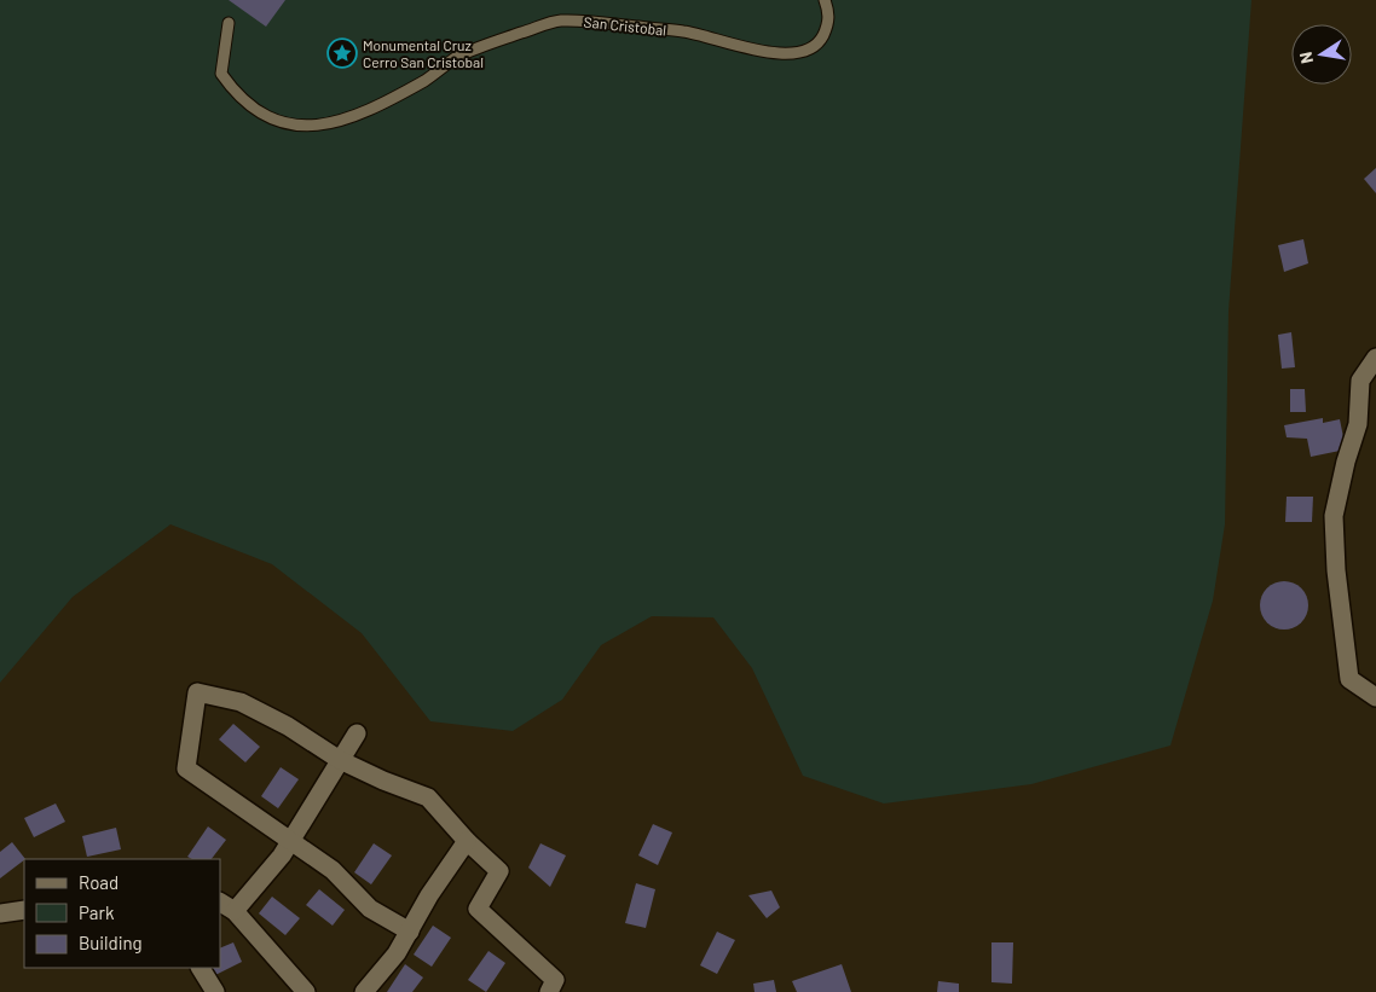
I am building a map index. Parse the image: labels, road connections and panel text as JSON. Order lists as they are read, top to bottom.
{
  "streets": {
    "lane": ["San Cristobal"]
  },
  "places": {
    "place": ["Monumental Cruz Cerro San Cristobal"]
  },
  "legend": ["Road", "Park", "Building"],
  "north": "left"
}
